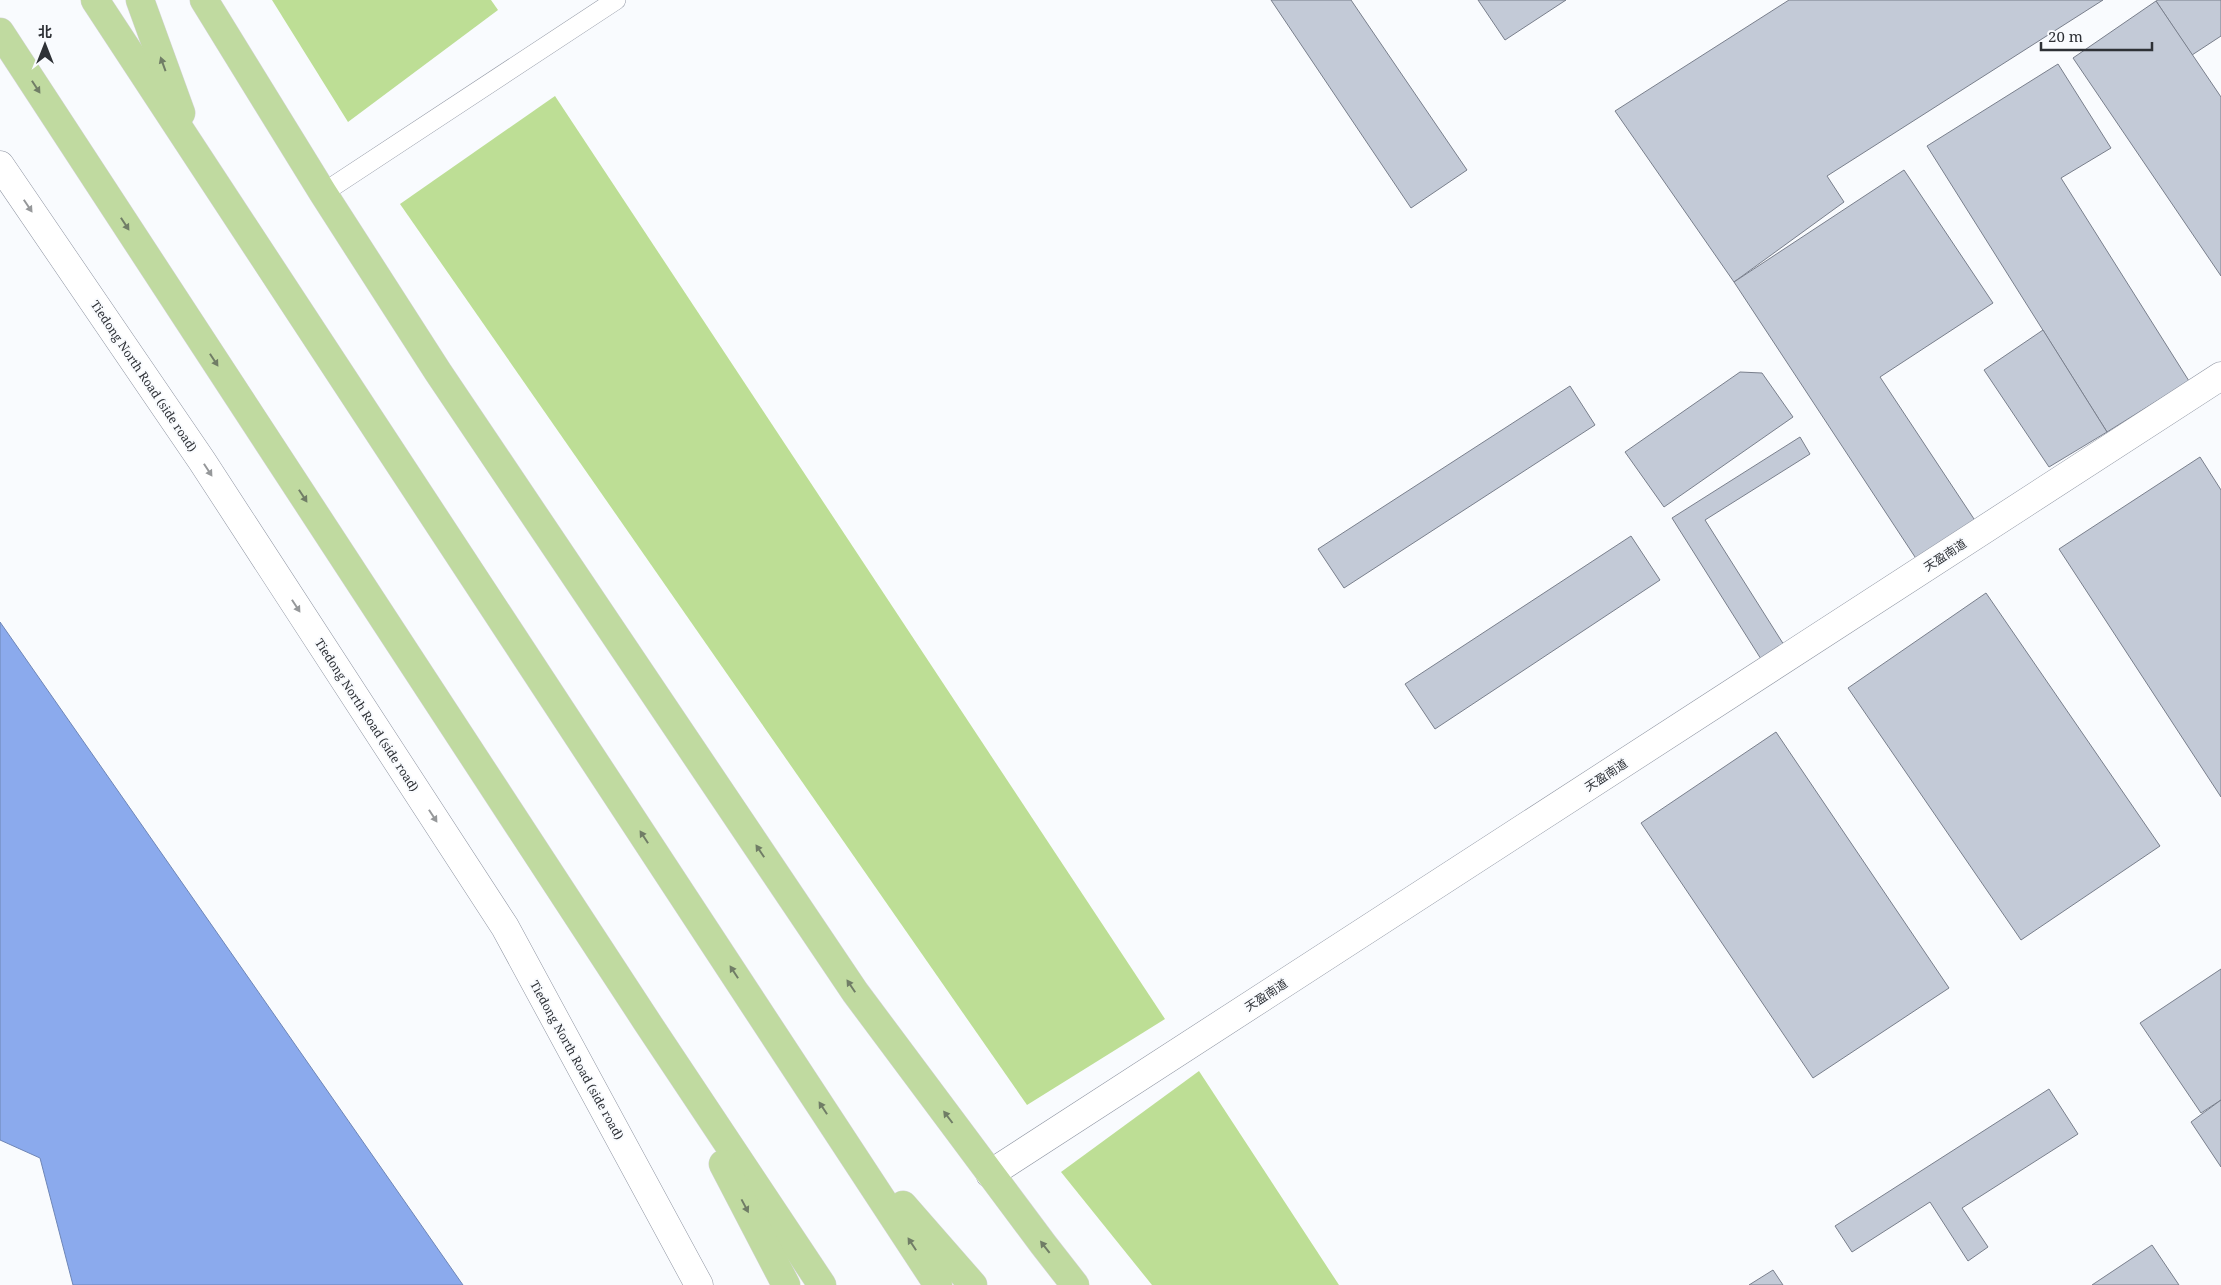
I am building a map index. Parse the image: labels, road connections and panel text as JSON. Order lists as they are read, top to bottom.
{
  "streets": {
    "street": ["Tiedong North Road (side road)", "天盈南道"]
  },
  "one_way": ["Tiedong North Road (side road)"],
  "scale_bar": "20 m",
  "north": "top"
}
